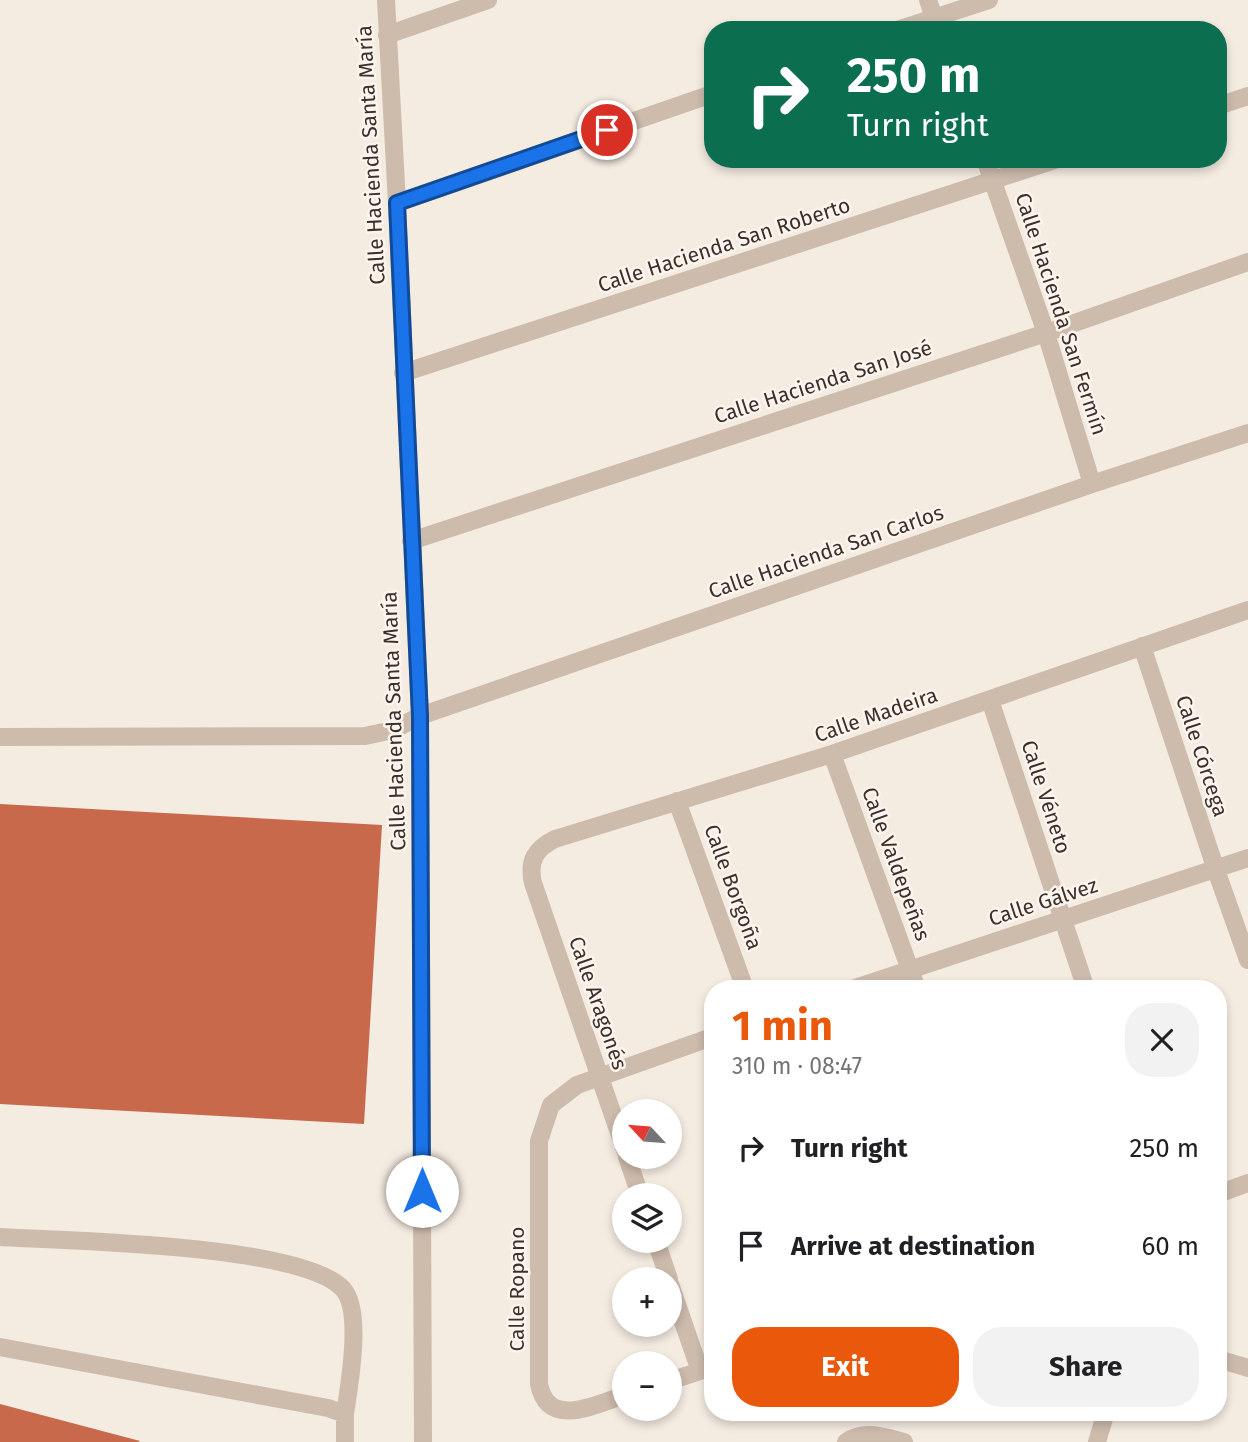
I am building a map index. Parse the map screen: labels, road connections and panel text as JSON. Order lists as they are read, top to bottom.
{
  "streets": {
    "street": [
      "Calle Hacienda Santa María",
      "Calle Hacienda San Roberto",
      "Calle Hacienda San Fermín",
      "Calle Hacienda San José",
      "Calle Hacienda San Carlos",
      "Calle Madeira",
      "Calle Córcega",
      "Calle Véneto",
      "Calle Valdepeñas",
      "Calle Borgoña",
      "Calle Gálvez",
      "Calle Aragonés",
      "Calle Ropano"
    ]
  },
  "crossings": [
    ["Calle Hacienda Santa María", "Calle Hacienda San Roberto"],
    ["Calle Hacienda Santa María", "Calle Hacienda San José"],
    ["Calle Hacienda Santa María", "Calle Hacienda San Carlos"],
    ["Calle Hacienda San Roberto", "Calle Hacienda San Fermín"],
    ["Calle Hacienda San Fermín", "Calle Hacienda San José"],
    ["Calle Hacienda San Fermín", "Calle Hacienda San Carlos"],
    ["Calle Madeira", "Calle Córcega"],
    ["Calle Madeira", "Calle Véneto"],
    ["Calle Madeira", "Calle Valdepeñas"],
    ["Calle Madeira", "Calle Borgoña"],
    ["Calle Madeira", "Calle Aragonés"],
    ["Calle Córcega", "Calle Gálvez"],
    ["Calle Véneto", "Calle Gálvez"],
    ["Calle Valdepeñas", "Calle Gálvez"],
    ["Calle Aragonés", "Calle Ropano"]
  ],
  "north": "top left",
  "page": {
    "turn": ["250 m", "Turn right"],
    "heading": ["1 min", "310 m · 08:47"],
    "map_buttons": ["+", "−"],
    "list": [
      {
        "name": "Turn right",
        "value": "250 m"
      },
      {
        "name": "Arrive at destination",
        "value": "60 m"
      }
    ],
    "buttons": ["Exit", "Share"]
  }
}
